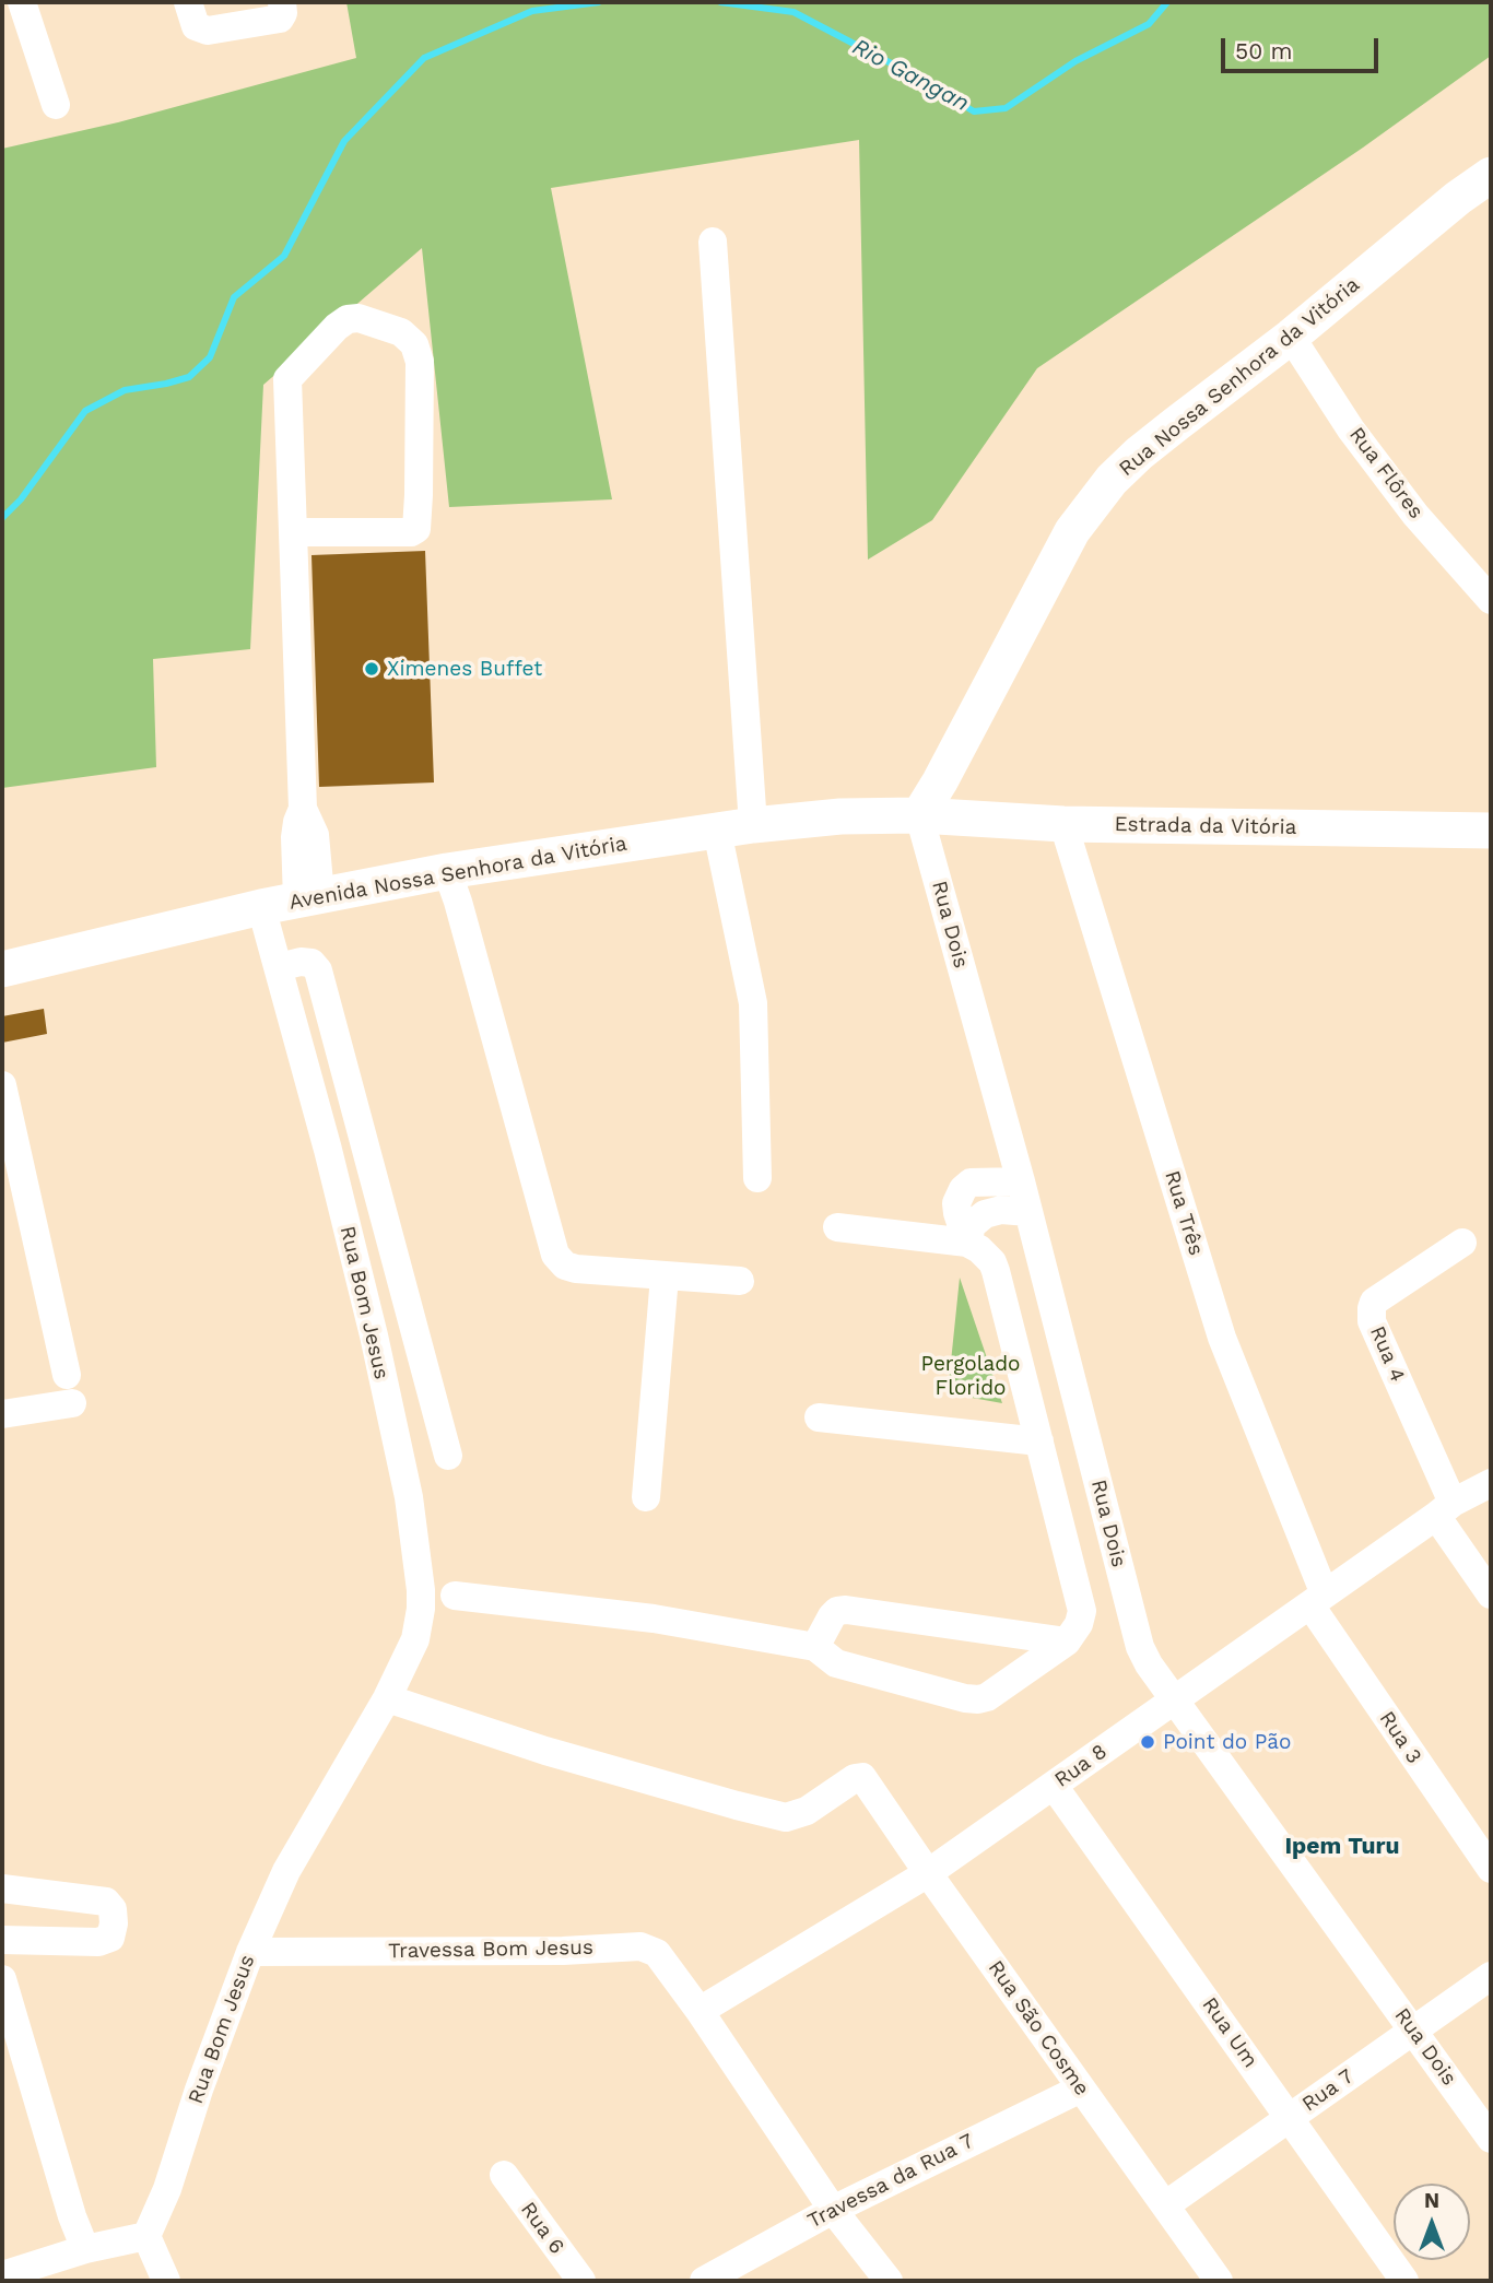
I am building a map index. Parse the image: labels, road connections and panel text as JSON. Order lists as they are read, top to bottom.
{
  "streets": {
    "main road": ["Rua Nossa Senhora da Vitória", "Estrada da Vitória", "Avenida Nossa Senhora da Vitória"],
    "street": [
      "Rua Flôres",
      "Rua Dois",
      "Rua Três",
      "Rua Bom Jesus",
      "Rua 4",
      "Rua 3",
      "Rua 8",
      "Travessa Bom Jesus",
      "Rua São Cosme",
      "Rua Um",
      "Rua 7",
      "Travessa da Rua 7",
      "Rua 6"
    ]
  },
  "crossings": [
    ["Rua Nossa Senhora da Vitória", "Rua Flôres"],
    ["Rua Nossa Senhora da Vitória", "Estrada da Vitória"],
    ["Rua Nossa Senhora da Vitória", "Avenida Nossa Senhora da Vitória"],
    ["Rua Nossa Senhora da Vitória", "Rua Dois"],
    ["Estrada da Vitória", "Avenida Nossa Senhora da Vitória"],
    ["Estrada da Vitória", "Rua Dois"],
    ["Estrada da Vitória", "Rua Três"],
    ["Avenida Nossa Senhora da Vitória", "Rua Dois"],
    ["Avenida Nossa Senhora da Vitória", "Rua Bom Jesus"],
    ["Rua Dois", "Rua 8"],
    ["Rua Dois", "Rua 7"],
    ["Rua Três", "Rua 3"],
    ["Rua Três", "Rua 8"],
    ["Rua Bom Jesus", "Travessa Bom Jesus"],
    ["Rua Bom Jesus", "Rua São Cosme"],
    ["Rua 4", "Rua 8"],
    ["Rua 3", "Rua 8"],
    ["Rua 8", "Travessa Bom Jesus"],
    ["Rua 8", "Rua São Cosme"],
    ["Rua 8", "Rua Um"],
    ["Rua São Cosme", "Rua 7"],
    ["Rua São Cosme", "Travessa da Rua 7"],
    ["Rua Um", "Rua 7"]
  ],
  "districts": ["Ipem Turu"],
  "water": ["Rio Gangan"],
  "parks": ["Pergolado Florido"],
  "places": ["Ximenes Buffet", "Point do Pão"],
  "scale_bar": "50 m",
  "north": "top"
}
